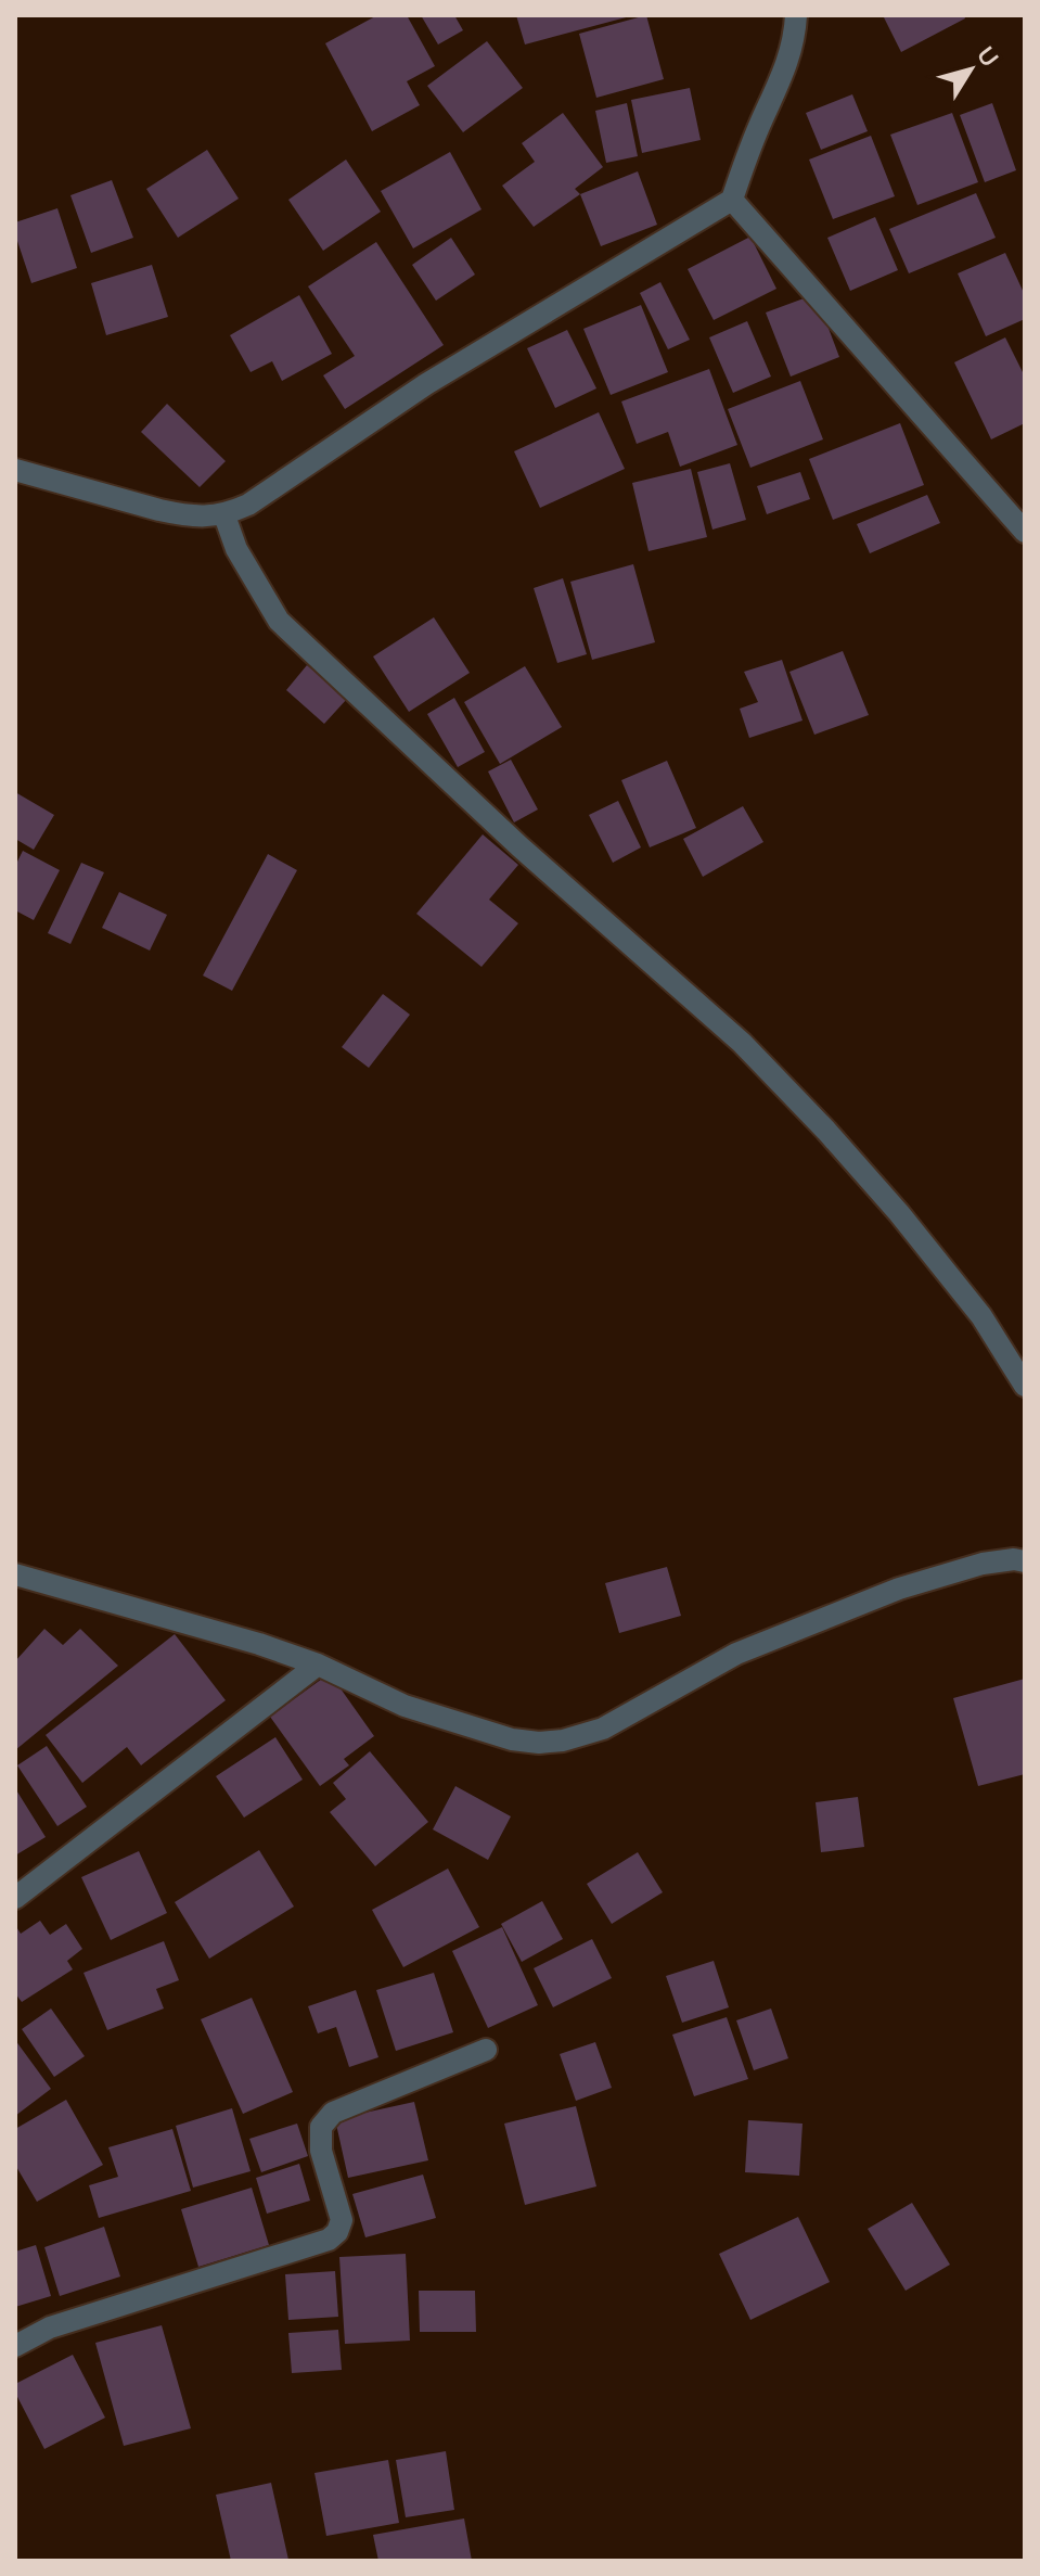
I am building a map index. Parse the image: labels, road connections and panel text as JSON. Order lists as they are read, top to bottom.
{
  "north": "top right"
}
